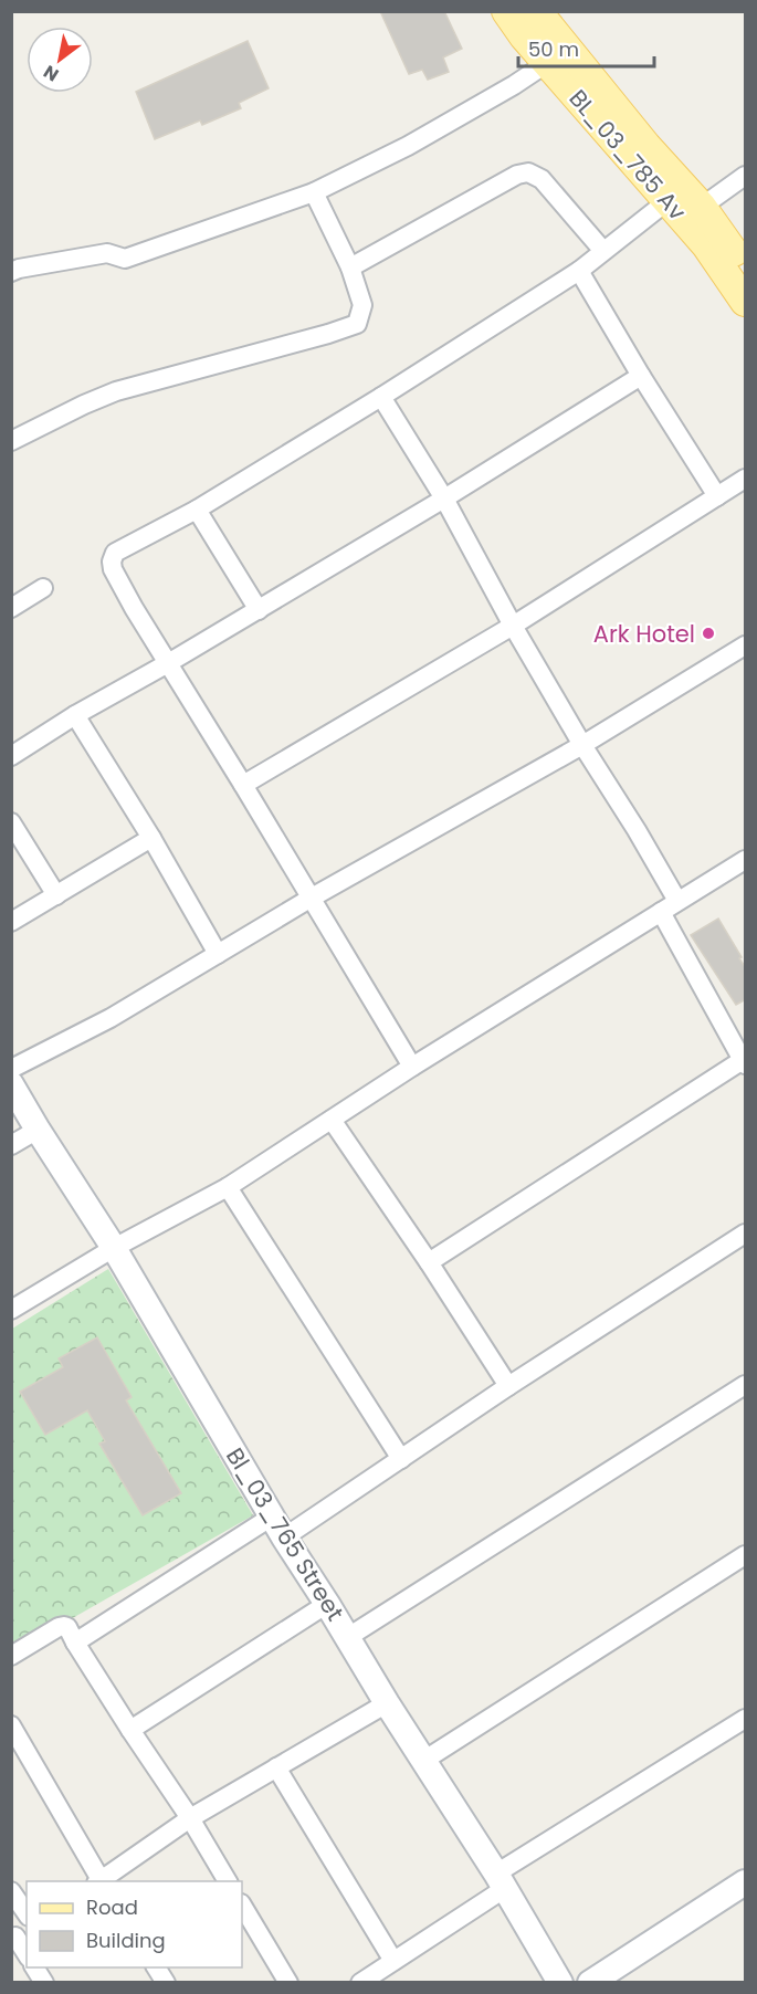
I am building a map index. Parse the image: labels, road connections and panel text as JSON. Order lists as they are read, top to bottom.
{
  "streets": {
    "main road": ["BL_03_785 Av"],
    "street": ["Bl_03_765 Street"]
  },
  "places": ["Ark Hotel"],
  "legend": ["Road", "Building"],
  "scale_bar": "50 m",
  "north": "bottom left"
}
